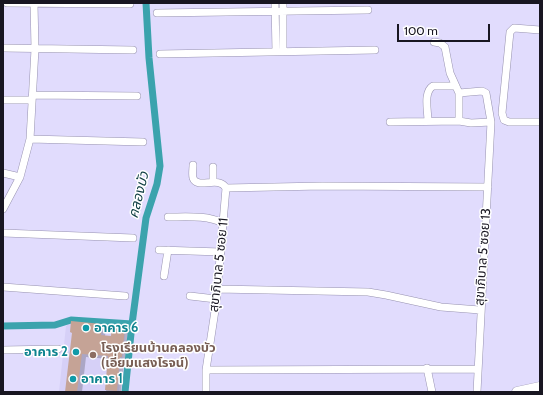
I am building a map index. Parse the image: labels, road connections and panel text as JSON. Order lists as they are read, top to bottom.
{
  "streets": {
    "street": ["สุขาภิบาล 5 ซอย 13", "สุขาภิบาล 5 ซอย 11"]
  },
  "water": ["คลองบัว"],
  "places": [
    "อาคาร 6",
    "อาคาร 2",
    "โรงเรียนบ้านคลองบัว (เอี่ยมแสงโรจน์)",
    "อาคาร 1"
  ],
  "scale_bar": "100 m"
}
